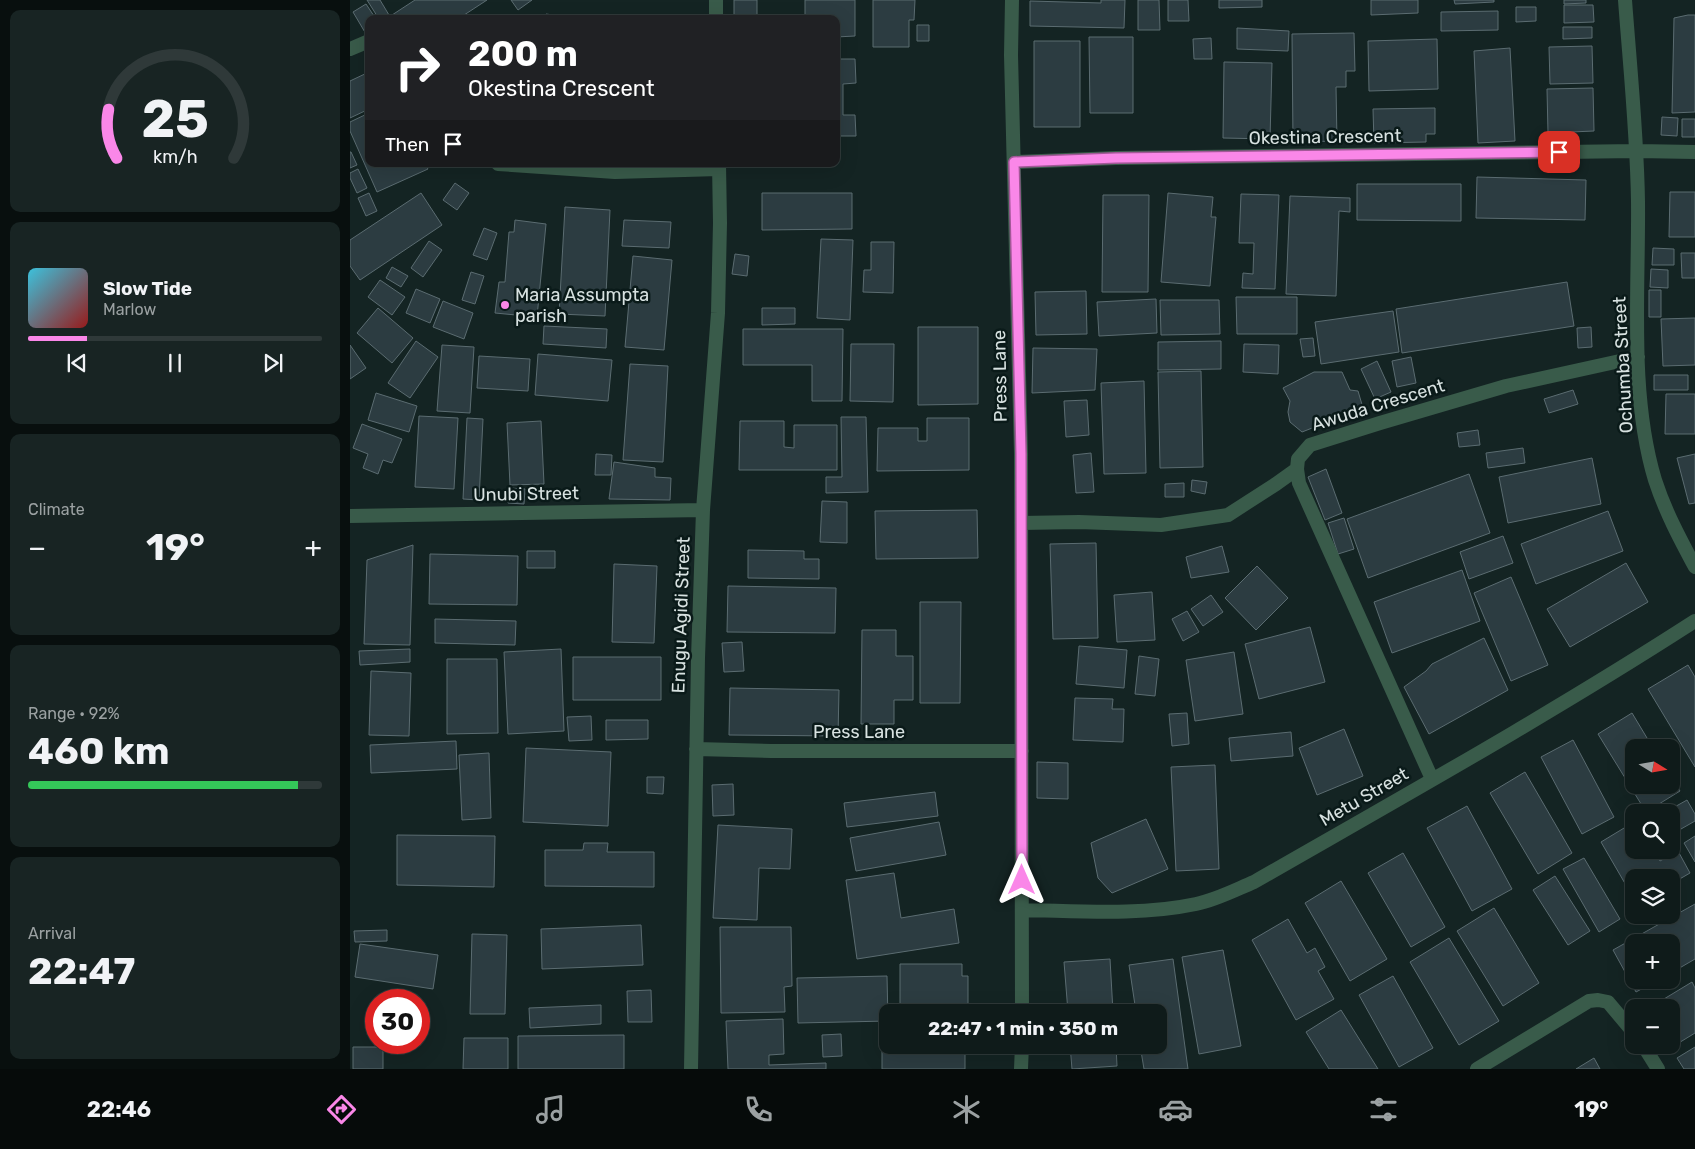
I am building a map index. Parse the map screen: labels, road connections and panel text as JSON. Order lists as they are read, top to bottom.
{
  "streets": {
    "street": [
      "Okestina Crescent",
      "Ochumba Street",
      "Press Lane",
      "Awuda Crescent",
      "Unubi Street",
      "Enugu Agidi Street",
      "Metu Street"
    ]
  },
  "crossings": [
    ["Okestina Crescent", "Ochumba Street"],
    ["Okestina Crescent", "Press Lane"],
    ["Ochumba Street", "Awuda Crescent"],
    ["Press Lane", "Enugu Agidi Street"],
    ["Press Lane", "Metu Street"],
    ["Unubi Street", "Enugu Agidi Street"]
  ],
  "places": ["Maria Assumpta parish"],
  "north": "right",
  "page": {
    "turn": ["200 m", "Okestina Crescent"],
    "then": "Then",
    "song": ["Slow Tide", "Marlow"],
    "tile": [
      "Climate",
      ["Range · 92%", "460 km"],
      ["Arrival", "22:47"]
    ],
    "heat": ["−", "19°", "+"],
    "map_buttons": ["+", "−"],
    "limit": "30",
    "trip": "22:47 · 1 min · 350 m",
    "tabs": ["22:46", "19°"],
    "gauge": ["25", "km/h"]
  }
}
